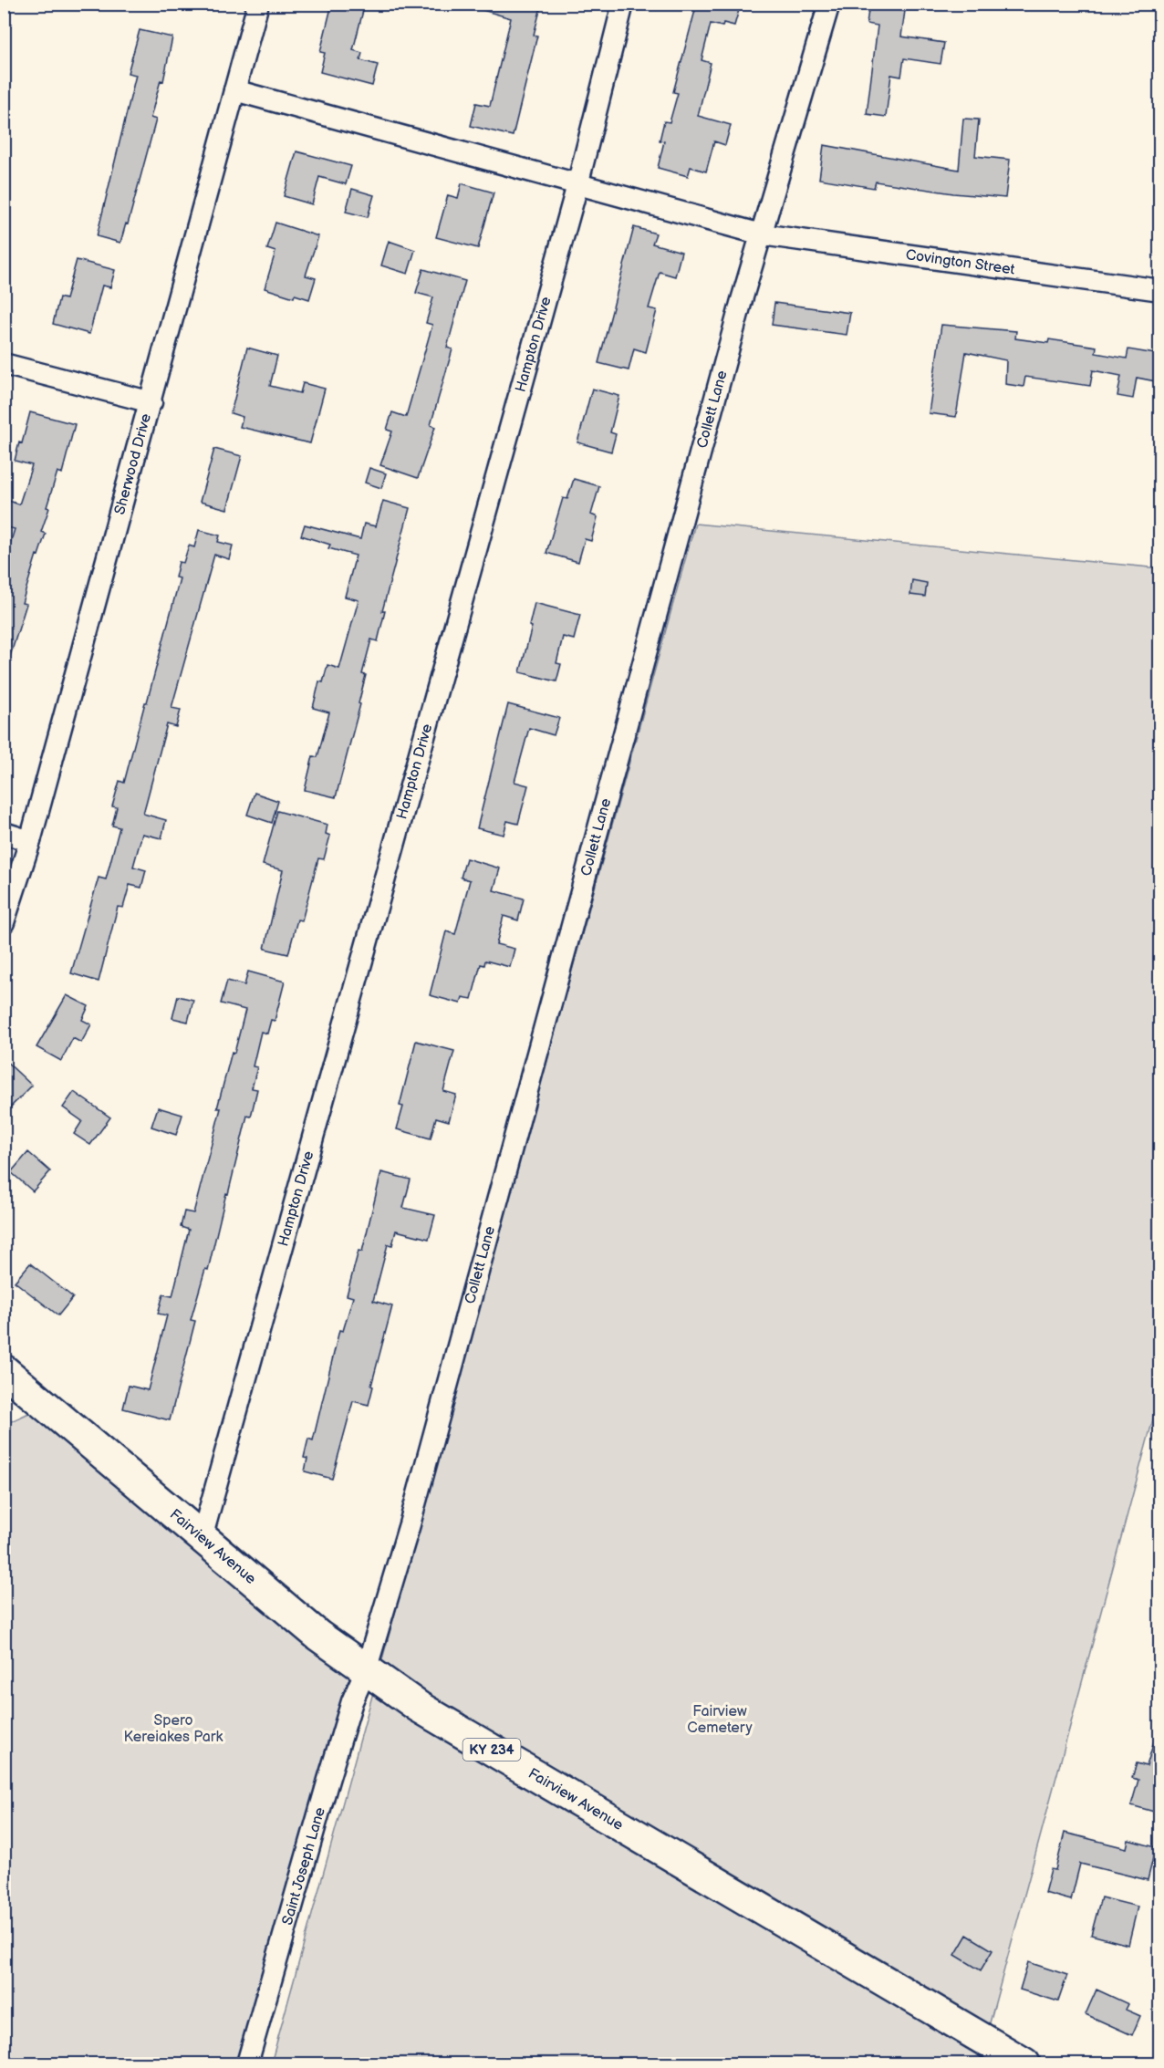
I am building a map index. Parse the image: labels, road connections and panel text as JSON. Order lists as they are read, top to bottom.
{
  "streets": {
    "main road": ["Fairview Avenue", "KY 234"],
    "street": [
      "Covington Street",
      "Hampton Drive",
      "Collett Lane",
      "Sherwood Drive",
      "Saint Joseph Lane"
    ]
  },
  "crossings": [
    ["Covington Street", "Hampton Drive"],
    ["Covington Street", "Collett Lane"],
    ["Covington Street", "Sherwood Drive"],
    ["Hampton Drive", "Fairview Avenue"],
    ["Collett Lane", "Fairview Avenue"],
    ["Collett Lane", "Saint Joseph Lane"],
    ["Fairview Avenue", "Saint Joseph Lane"]
  ],
  "parks": ["Fairview Cemetery", "Spero Kereiakes Park"]
}
